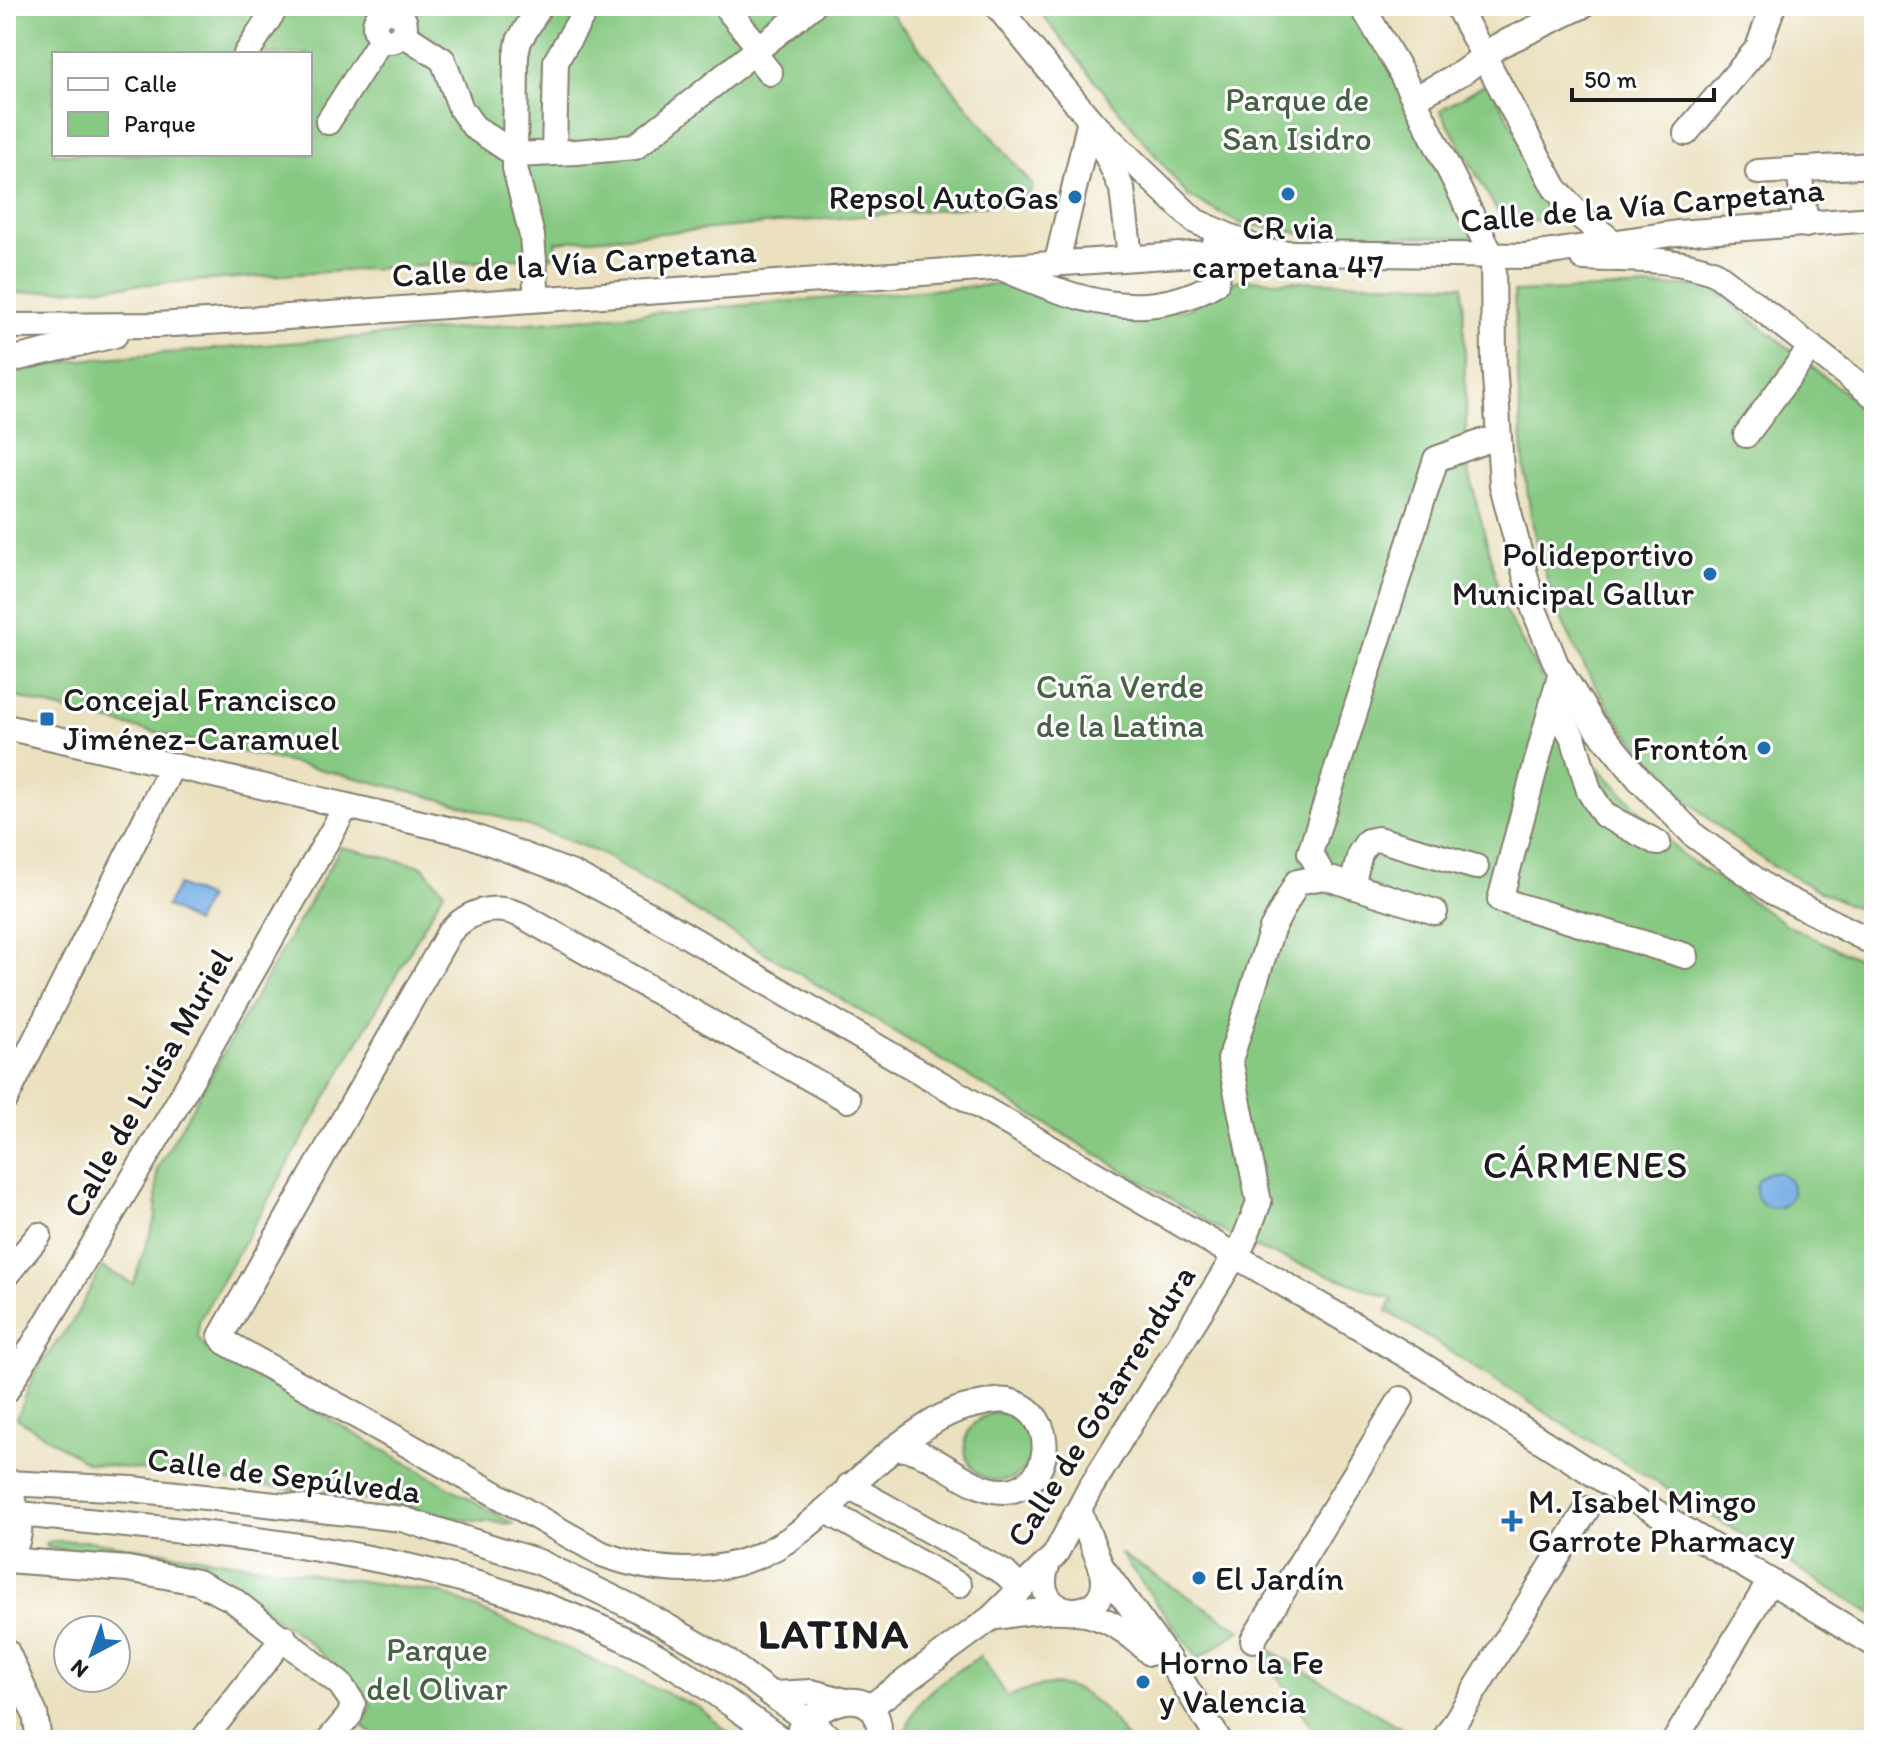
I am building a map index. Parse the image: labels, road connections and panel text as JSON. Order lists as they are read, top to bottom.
{
  "streets": {
    "street": [
      "Calle de la Vía Carpetana",
      "Calle de Luisa Muriel",
      "Calle de Gotarrendura",
      "Calle de Sepúlveda"
    ]
  },
  "districts": ["CÁRMENES", "LATINA"],
  "parks": ["Parque de San Isidro", "Cuña Verde de la Latina", "Parque del Olivar"],
  "places": {
    "other": [
      "CR via carpetana 47",
      "Repsol AutoGas",
      "Polideportivo Municipal Gallur",
      "Frontón",
      "El Jardín",
      "Horno la Fe y Valencia"
    ],
    "transit": ["Concejal Francisco Jiménez-Caramuel"],
    "health": ["M. Isabel Mingo Garrote Pharmacy"]
  },
  "legend": ["Calle", "Parque"],
  "scale_bar": "50 m",
  "north": "bottom left"
}
